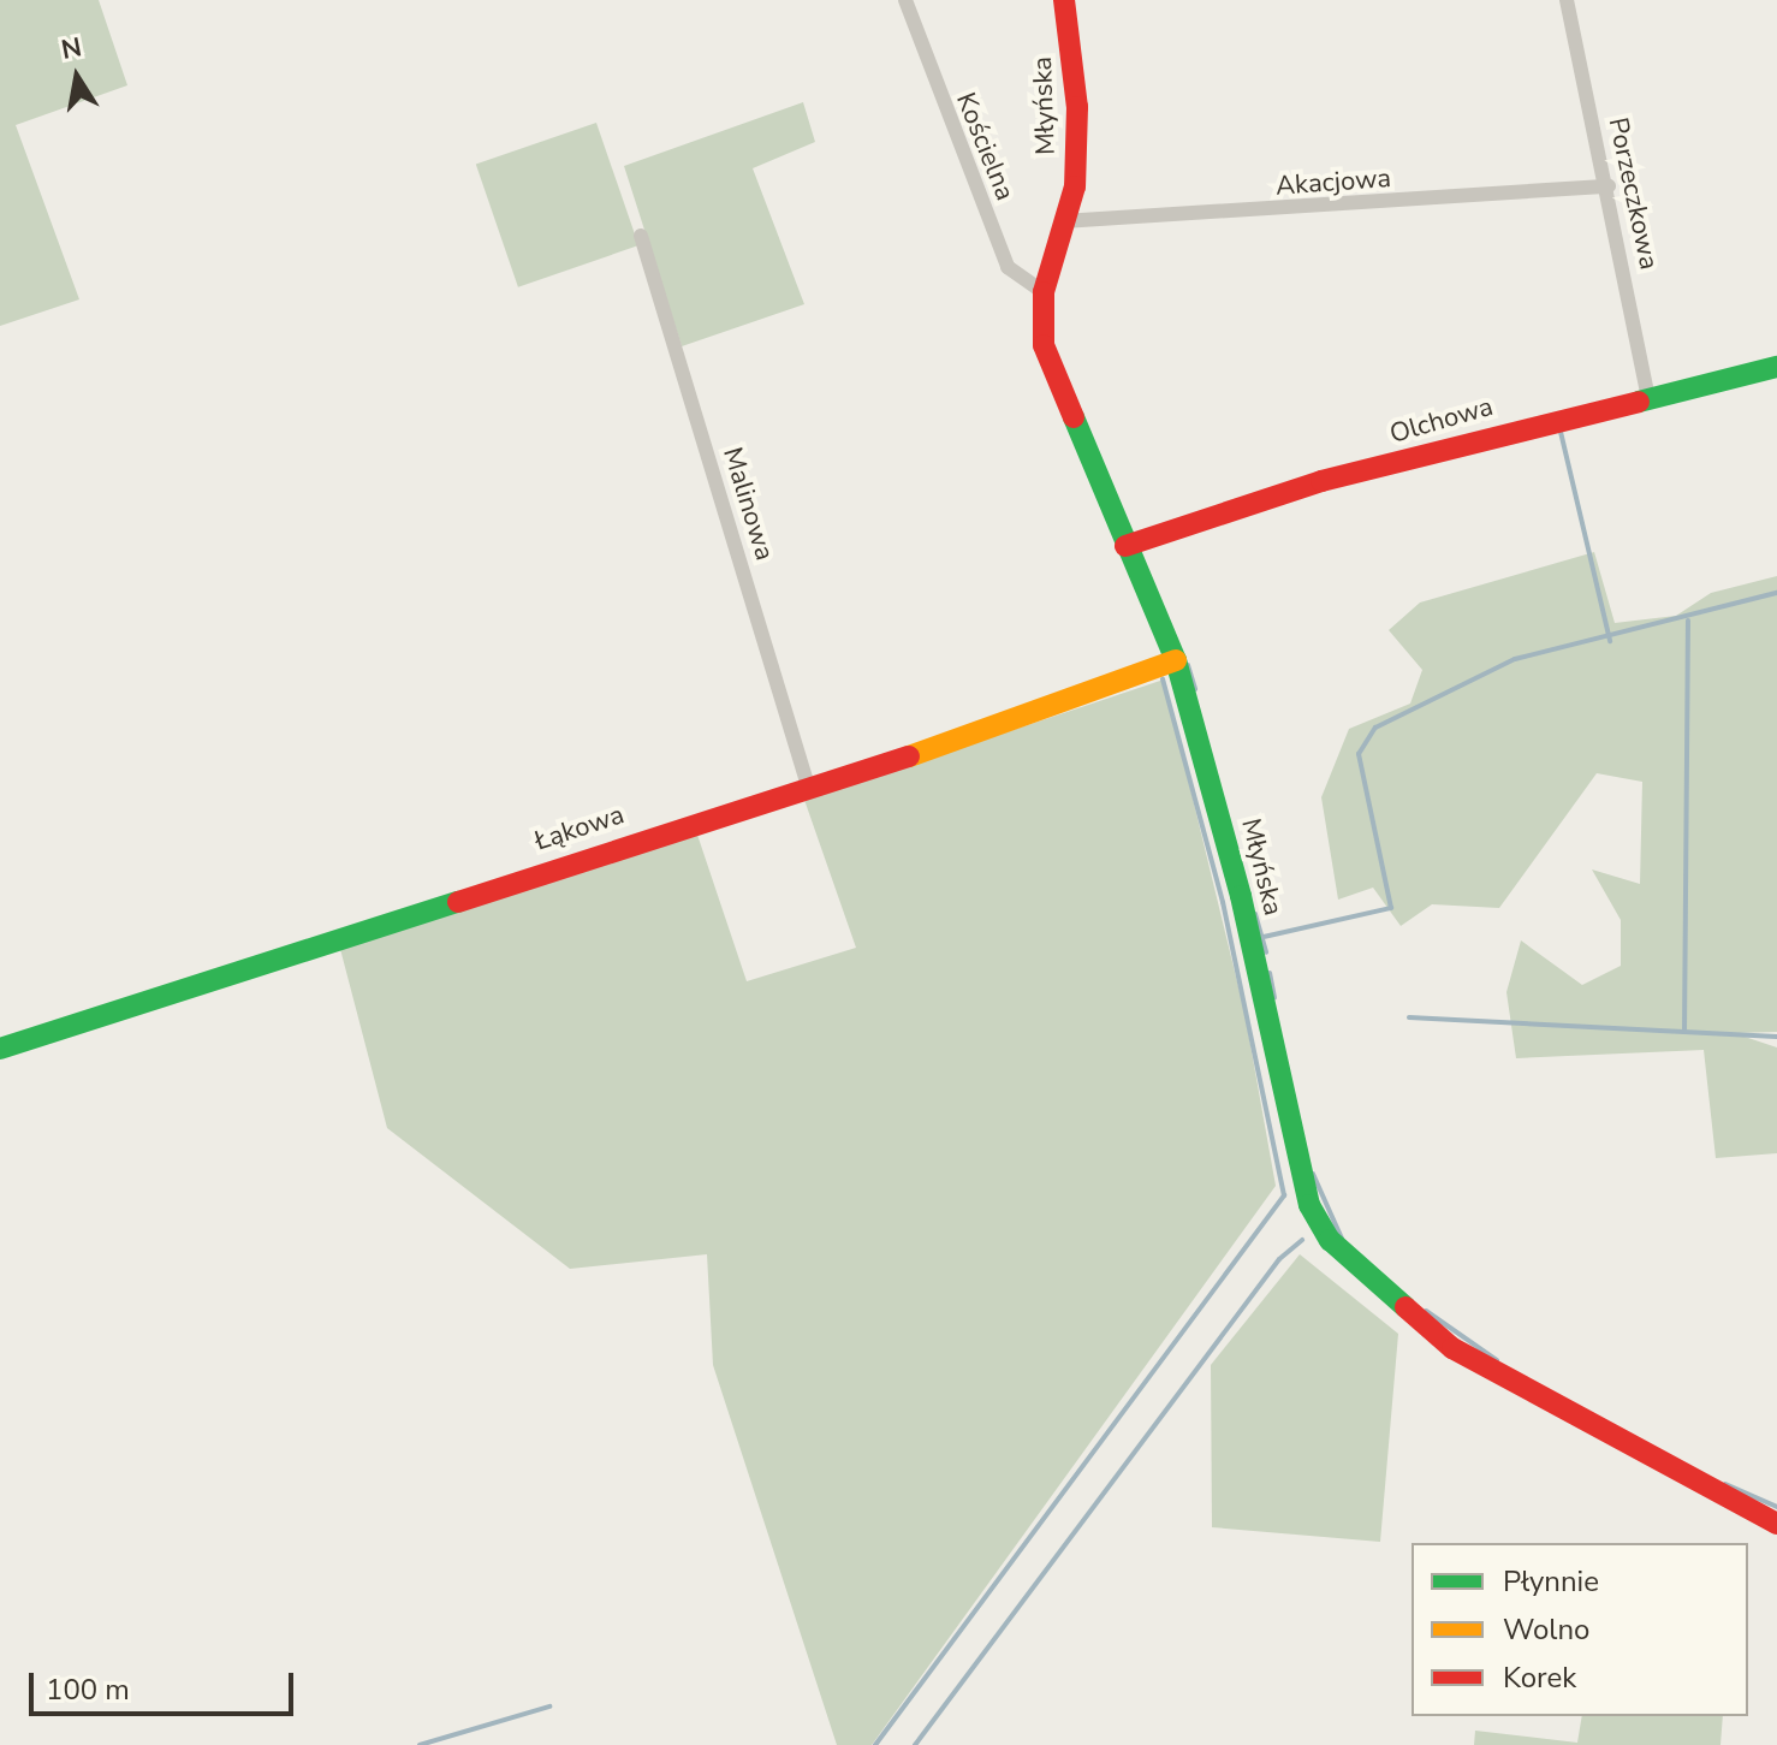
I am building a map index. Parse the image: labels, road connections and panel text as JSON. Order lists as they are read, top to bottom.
{
  "streets": {
    "street": [
      "Młyńska",
      "Kościelna",
      "Akacjowa",
      "Porzeczkowa",
      "Olchowa",
      "Malinowa",
      "Łąkowa"
    ]
  },
  "crossings": [
    ["Młyńska", "Kościelna"],
    ["Młyńska", "Akacjowa"],
    ["Młyńska", "Olchowa"],
    ["Młyńska", "Łąkowa"],
    ["Akacjowa", "Porzeczkowa"],
    ["Porzeczkowa", "Olchowa"],
    ["Malinowa", "Łąkowa"]
  ],
  "legend": ["Płynnie", "Wolno", "Korek"],
  "scale_bar": "100 m",
  "north": "top"
}
